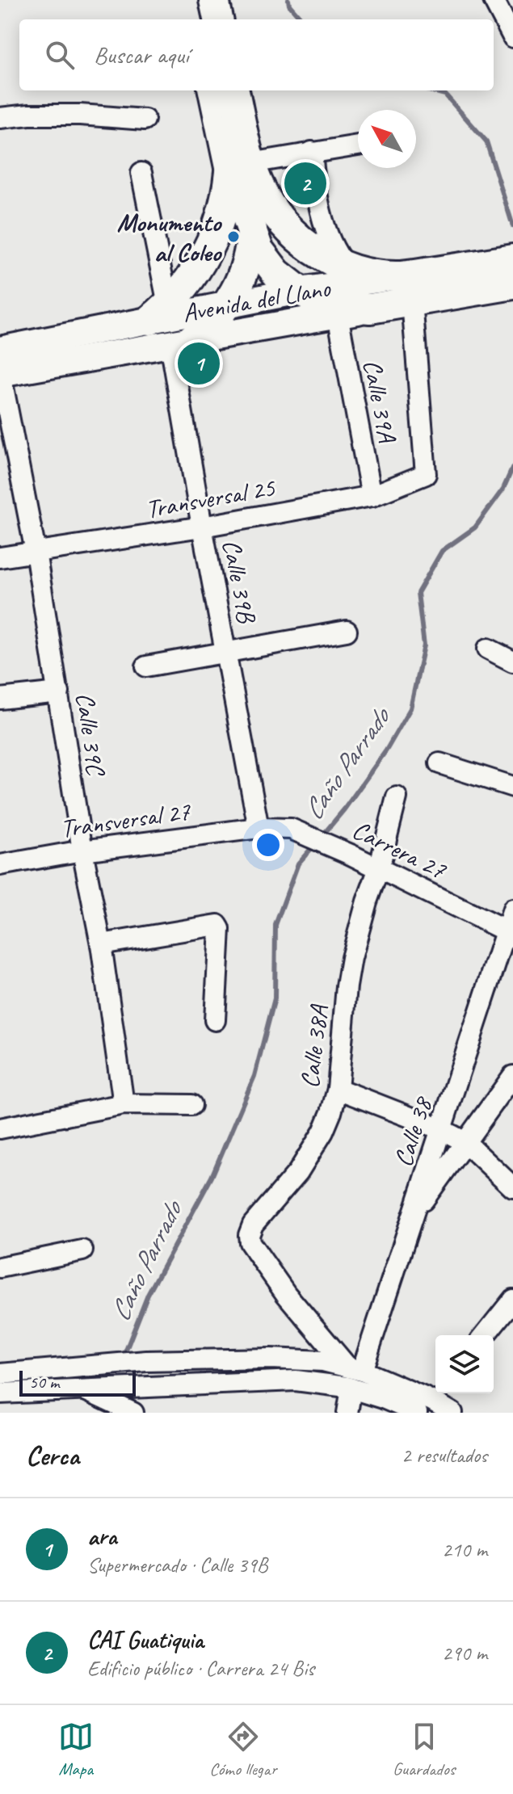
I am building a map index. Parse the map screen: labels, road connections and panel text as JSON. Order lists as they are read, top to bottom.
{
  "streets": {
    "highway": ["Avenida del Llano"],
    "street": [
      "Calle 39A",
      "Transversal 25",
      "Calle 39B",
      "Calle 39C",
      "Transversal 27",
      "Carrera 27",
      "Calle 38A",
      "Calle 38"
    ]
  },
  "crossings": [
    ["Avenida del Llano", "Calle 39A"],
    ["Avenida del Llano", "Transversal 25"],
    ["Avenida del Llano", "Calle 39B"],
    ["Avenida del Llano", "Calle 39C"],
    ["Calle 39A", "Transversal 25"],
    ["Transversal 25", "Calle 39B"],
    ["Transversal 25", "Calle 39C"],
    ["Calle 39B", "Transversal 27"],
    ["Calle 39B", "Carrera 27"],
    ["Calle 39C", "Transversal 27"],
    ["Transversal 27", "Carrera 27"],
    ["Carrera 27", "Calle 38A"],
    ["Carrera 27", "Calle 38"],
    ["Calle 38A", "Calle 38"]
  ],
  "water": ["Caño Parrado"],
  "places": ["Monumento al Coleo"],
  "scale_bar": "50 m",
  "north": "top left",
  "page": {
    "search": "Buscar aquí",
    "pins": ["2", "1"],
    "scale": "50 m",
    "heading": ["Cerca", "2 resultados"],
    "list": [
      {
        "mark": "1",
        "name": "ara",
        "note": "Supermercado · Calle 39B",
        "value": "210 m"
      },
      {
        "mark": "2",
        "name": "CAI Guatiquia",
        "note": "Edificio público · Carrera 24 Bis",
        "value": "290 m"
      }
    ],
    "nav": ["Mapa", "Cómo llegar", "Guardados"]
  }
}
